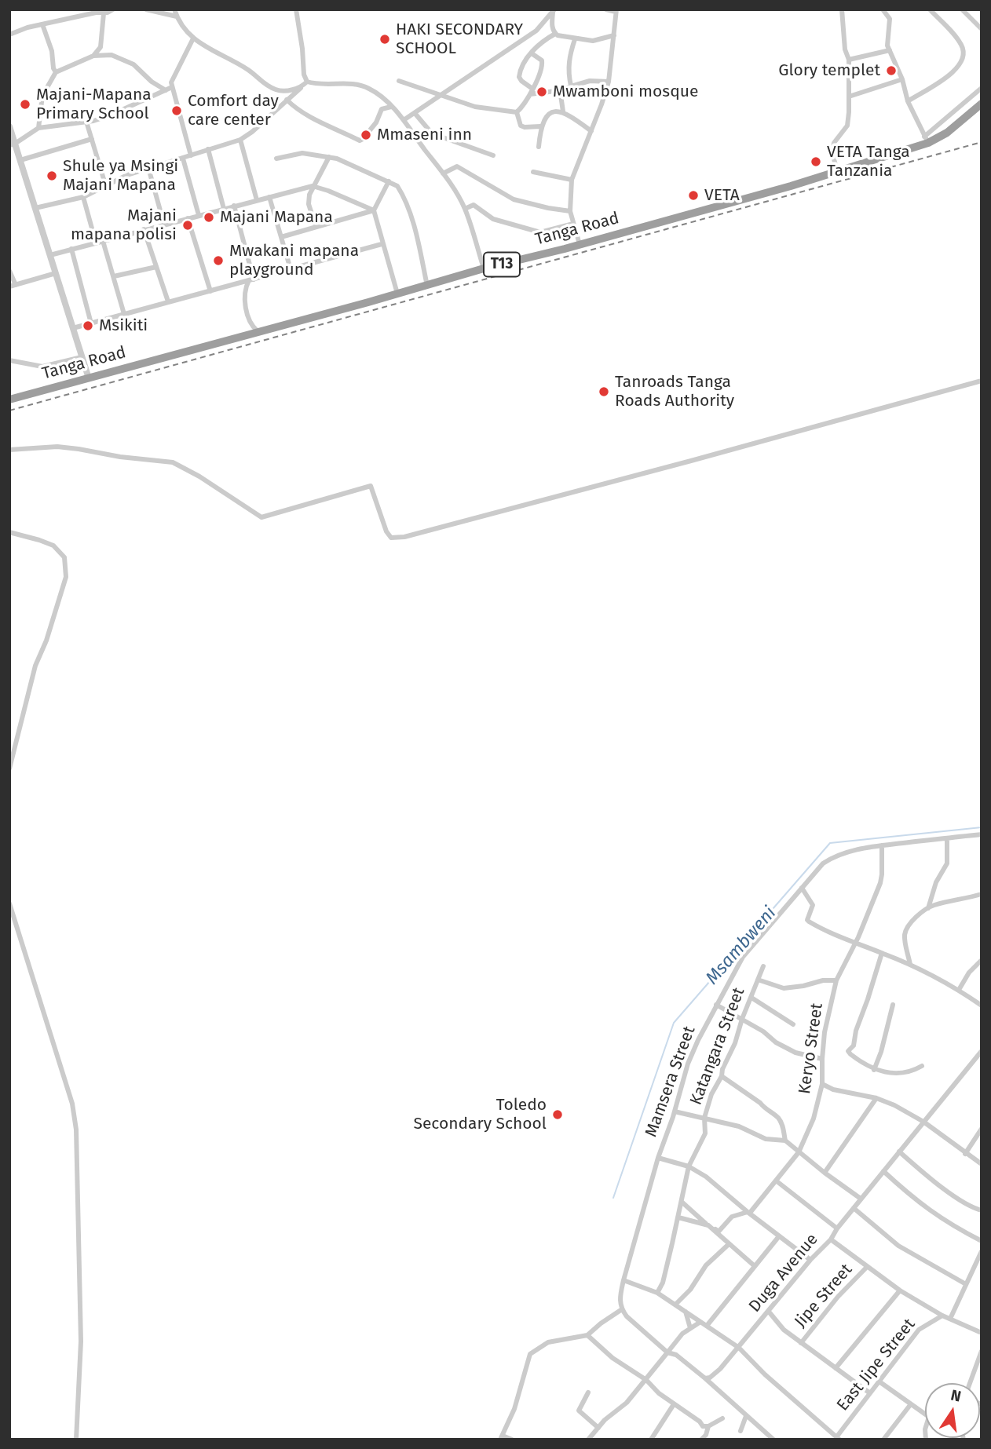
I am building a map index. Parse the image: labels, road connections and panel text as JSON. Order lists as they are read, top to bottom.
{
  "streets": {
    "highway": ["Tanga Road", "T13"],
    "street": [
      "Katangara Street",
      "Keryo Street",
      "Mamsera Street",
      "Duga Avenue",
      "Jipe Street",
      "East Jipe Street"
    ]
  },
  "crossings": [
    ["Keryo Street", "Mamsera Street"]
  ],
  "water": ["Msambweni"],
  "places": [
    "HAKI SECONDARY SCHOOL",
    "Glory templet",
    "Mwamboni mosque",
    "Majani-Mapana Primary School",
    "Comfort day care center",
    "Mmaseni inn",
    "VETA Tanga Tanzania",
    "Shule ya Msingi Majani Mapana",
    "VETA",
    "Majani Mapana",
    "Majani mapana polisi",
    "Mwakani mapana playground",
    "Msikiti",
    "Tanroads Tanga Roads Authority",
    "Toledo Secondary School"
  ],
  "north": "top"
}
